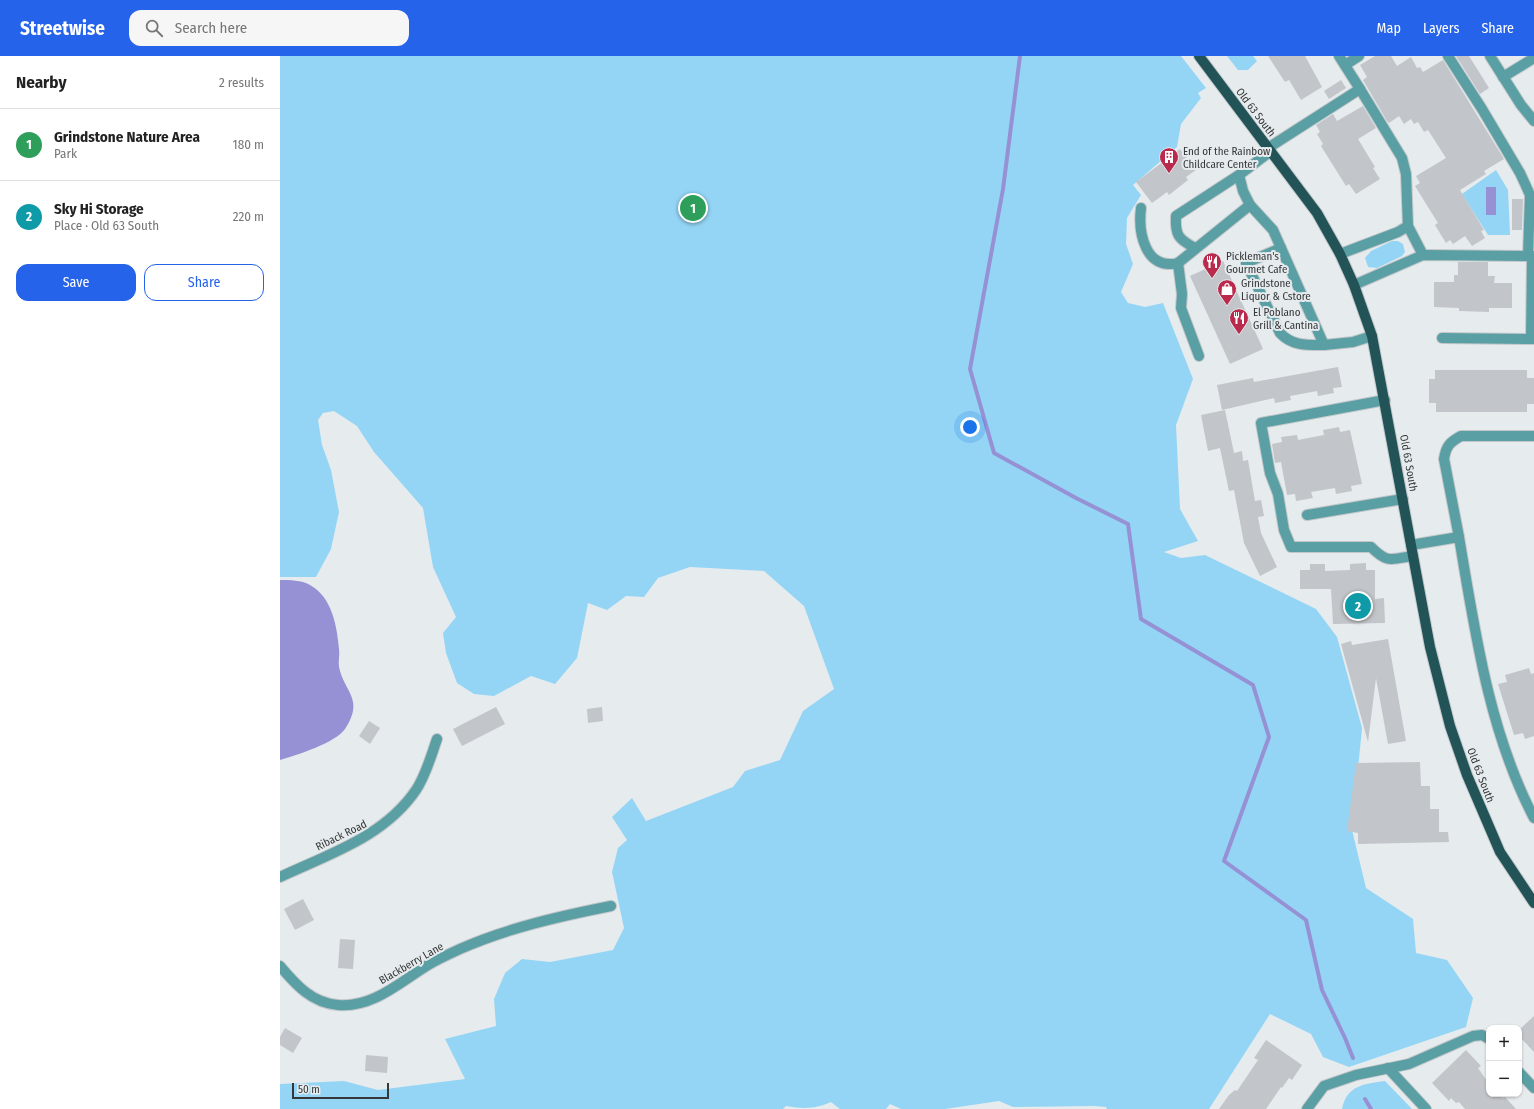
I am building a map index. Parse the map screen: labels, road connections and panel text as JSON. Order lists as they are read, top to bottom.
{
  "streets": {
    "main road": ["Old 63 South"],
    "street": ["Riback Road", "Blackberry Lane"]
  },
  "places": {
    "building": ["End of the Rainbow Childcare Center"],
    "restaurant": ["Pickleman's Gourmet Cafe", "El Poblano Grill & Cantina"],
    "shop": ["Grindstone Liquor & Cstore"]
  },
  "scale_bar": "50 m",
  "page": {
    "header": "Streetwise",
    "search": "Search here",
    "nav": ["Map", "Layers", "Share"],
    "heading": ["Nearby", "2 results"],
    "list": [
      {
        "mark": "1",
        "name": "Grindstone Nature Area",
        "note": "Park",
        "value": "180 m"
      },
      {
        "mark": "2",
        "name": "Sky Hi Storage",
        "note": "Place · Old 63 South",
        "value": "220 m"
      }
    ],
    "pins": ["1", "2"],
    "buttons": ["Save", "Share"],
    "map_buttons": ["+", "−"],
    "scale": "50 m"
  }
}
